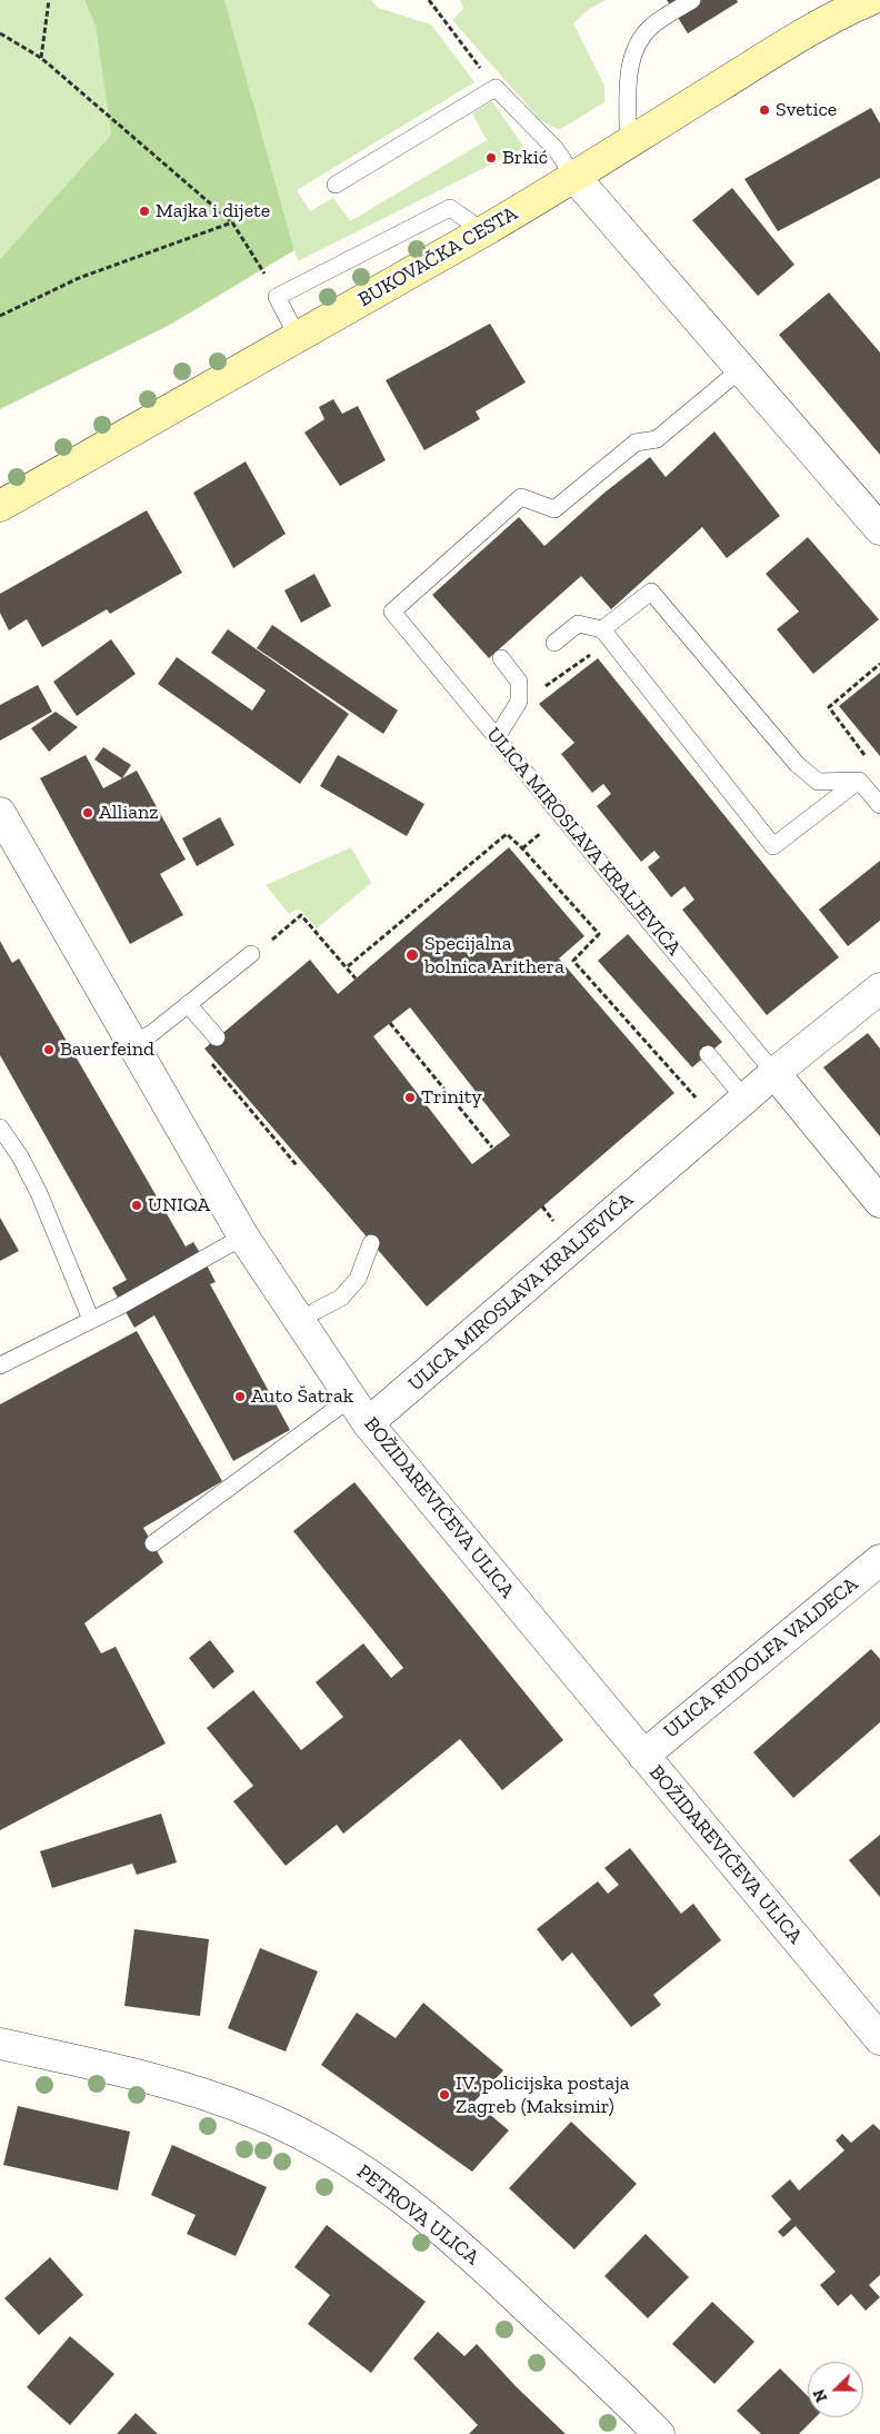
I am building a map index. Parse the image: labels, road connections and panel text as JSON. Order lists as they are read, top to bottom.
{
  "streets": {
    "main road": ["BUKOVAČKA CESTA"],
    "street": [
      "ULICA MIROSLAVA KRALJEVIĆA",
      "BOŽIDAREVIĆEVA ULICA",
      "ULICA RUDOLFA VALDECA",
      "PETROVA ULICA"
    ]
  },
  "crossings": [
    ["ULICA MIROSLAVA KRALJEVIĆA", "BOŽIDAREVIĆEVA ULICA"],
    ["BOŽIDAREVIĆEVA ULICA", "ULICA RUDOLFA VALDECA"]
  ],
  "places": [
    "Svetice",
    "Brkić",
    "Majka i dijete",
    "Allianz",
    "Specijalna bolnica Arithera",
    "Bauerfeind",
    "Trinity",
    "UNIQA",
    "Auto Šatrak",
    "IV. policijska postaja Zagreb (Maksimir)"
  ],
  "north": "left"
}
